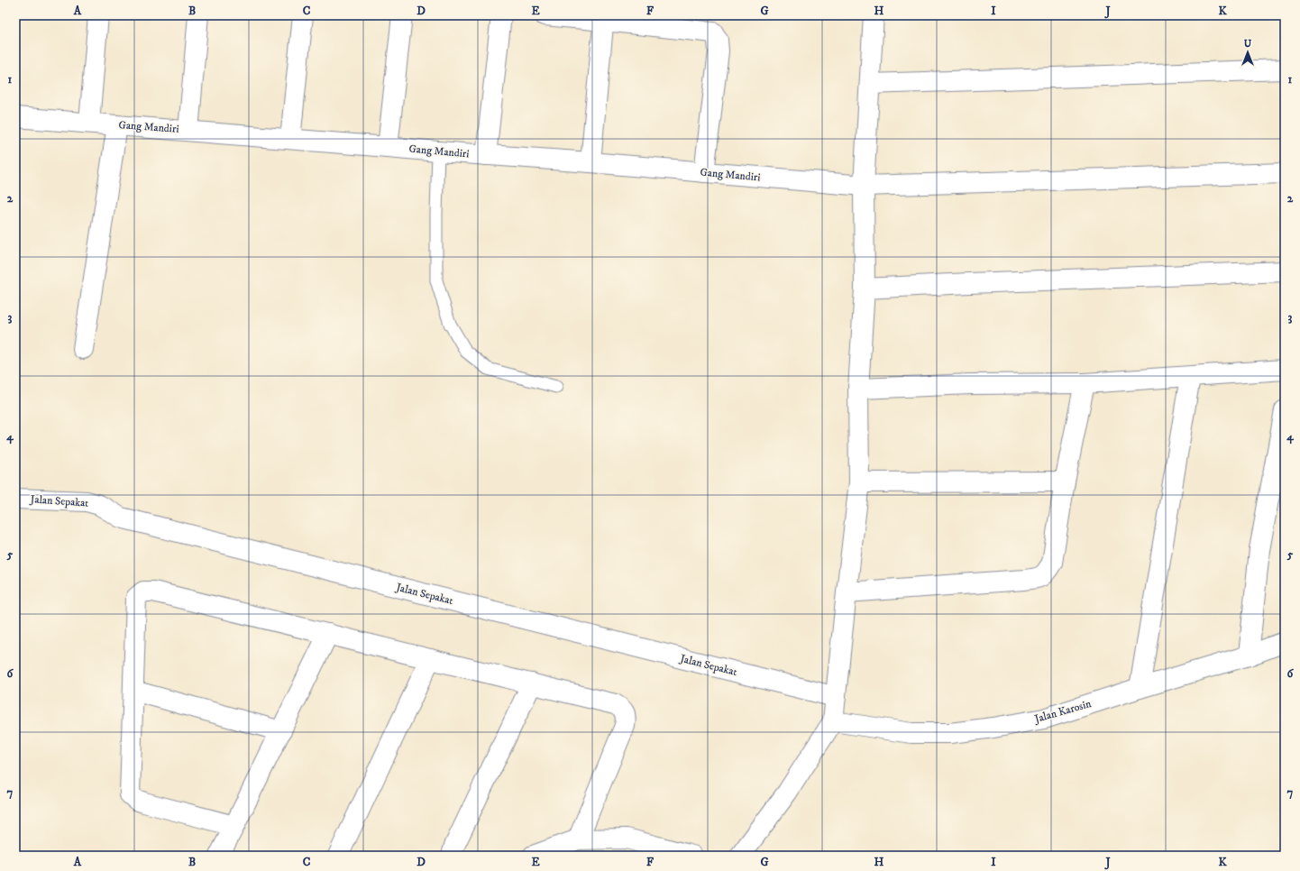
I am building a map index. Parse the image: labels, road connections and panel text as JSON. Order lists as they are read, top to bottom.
{
  "streets": {
    "street": ["Gang Mandiri", "Jalan Sepakat", "Jalan Karosin"]
  },
  "north": "top",
  "grid": {
    "columns": [
      "A",
      "B",
      "C",
      "D",
      "E",
      "F",
      "G",
      "H",
      "I",
      "J",
      "K"
    ],
    "rows": [
      "1",
      "2",
      "3",
      "4",
      "5",
      "6",
      "7"
    ]
  }
}
